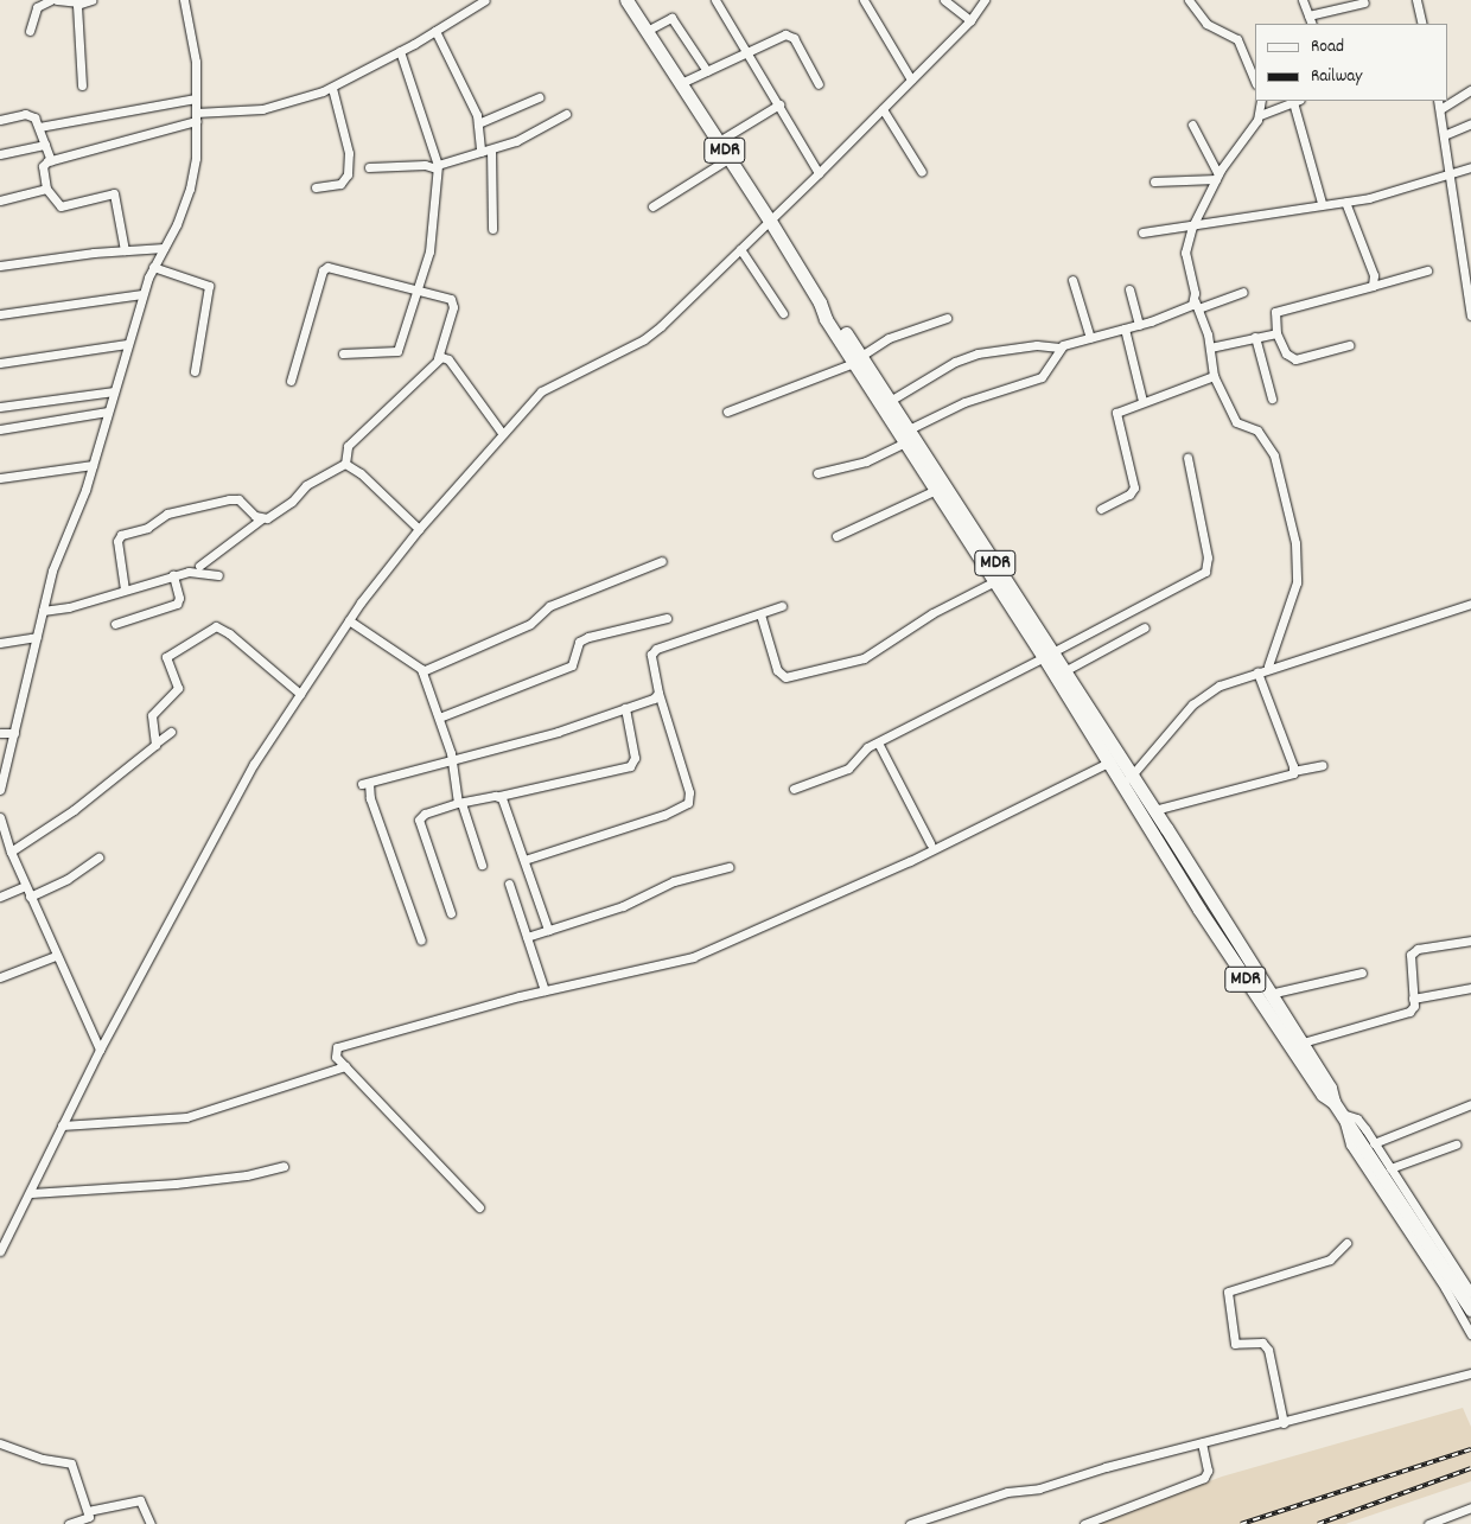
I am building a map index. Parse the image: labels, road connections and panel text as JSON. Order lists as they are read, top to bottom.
{
  "streets": {
    "main road": ["MDR"]
  },
  "legend": ["Road", "Railway"]
}
